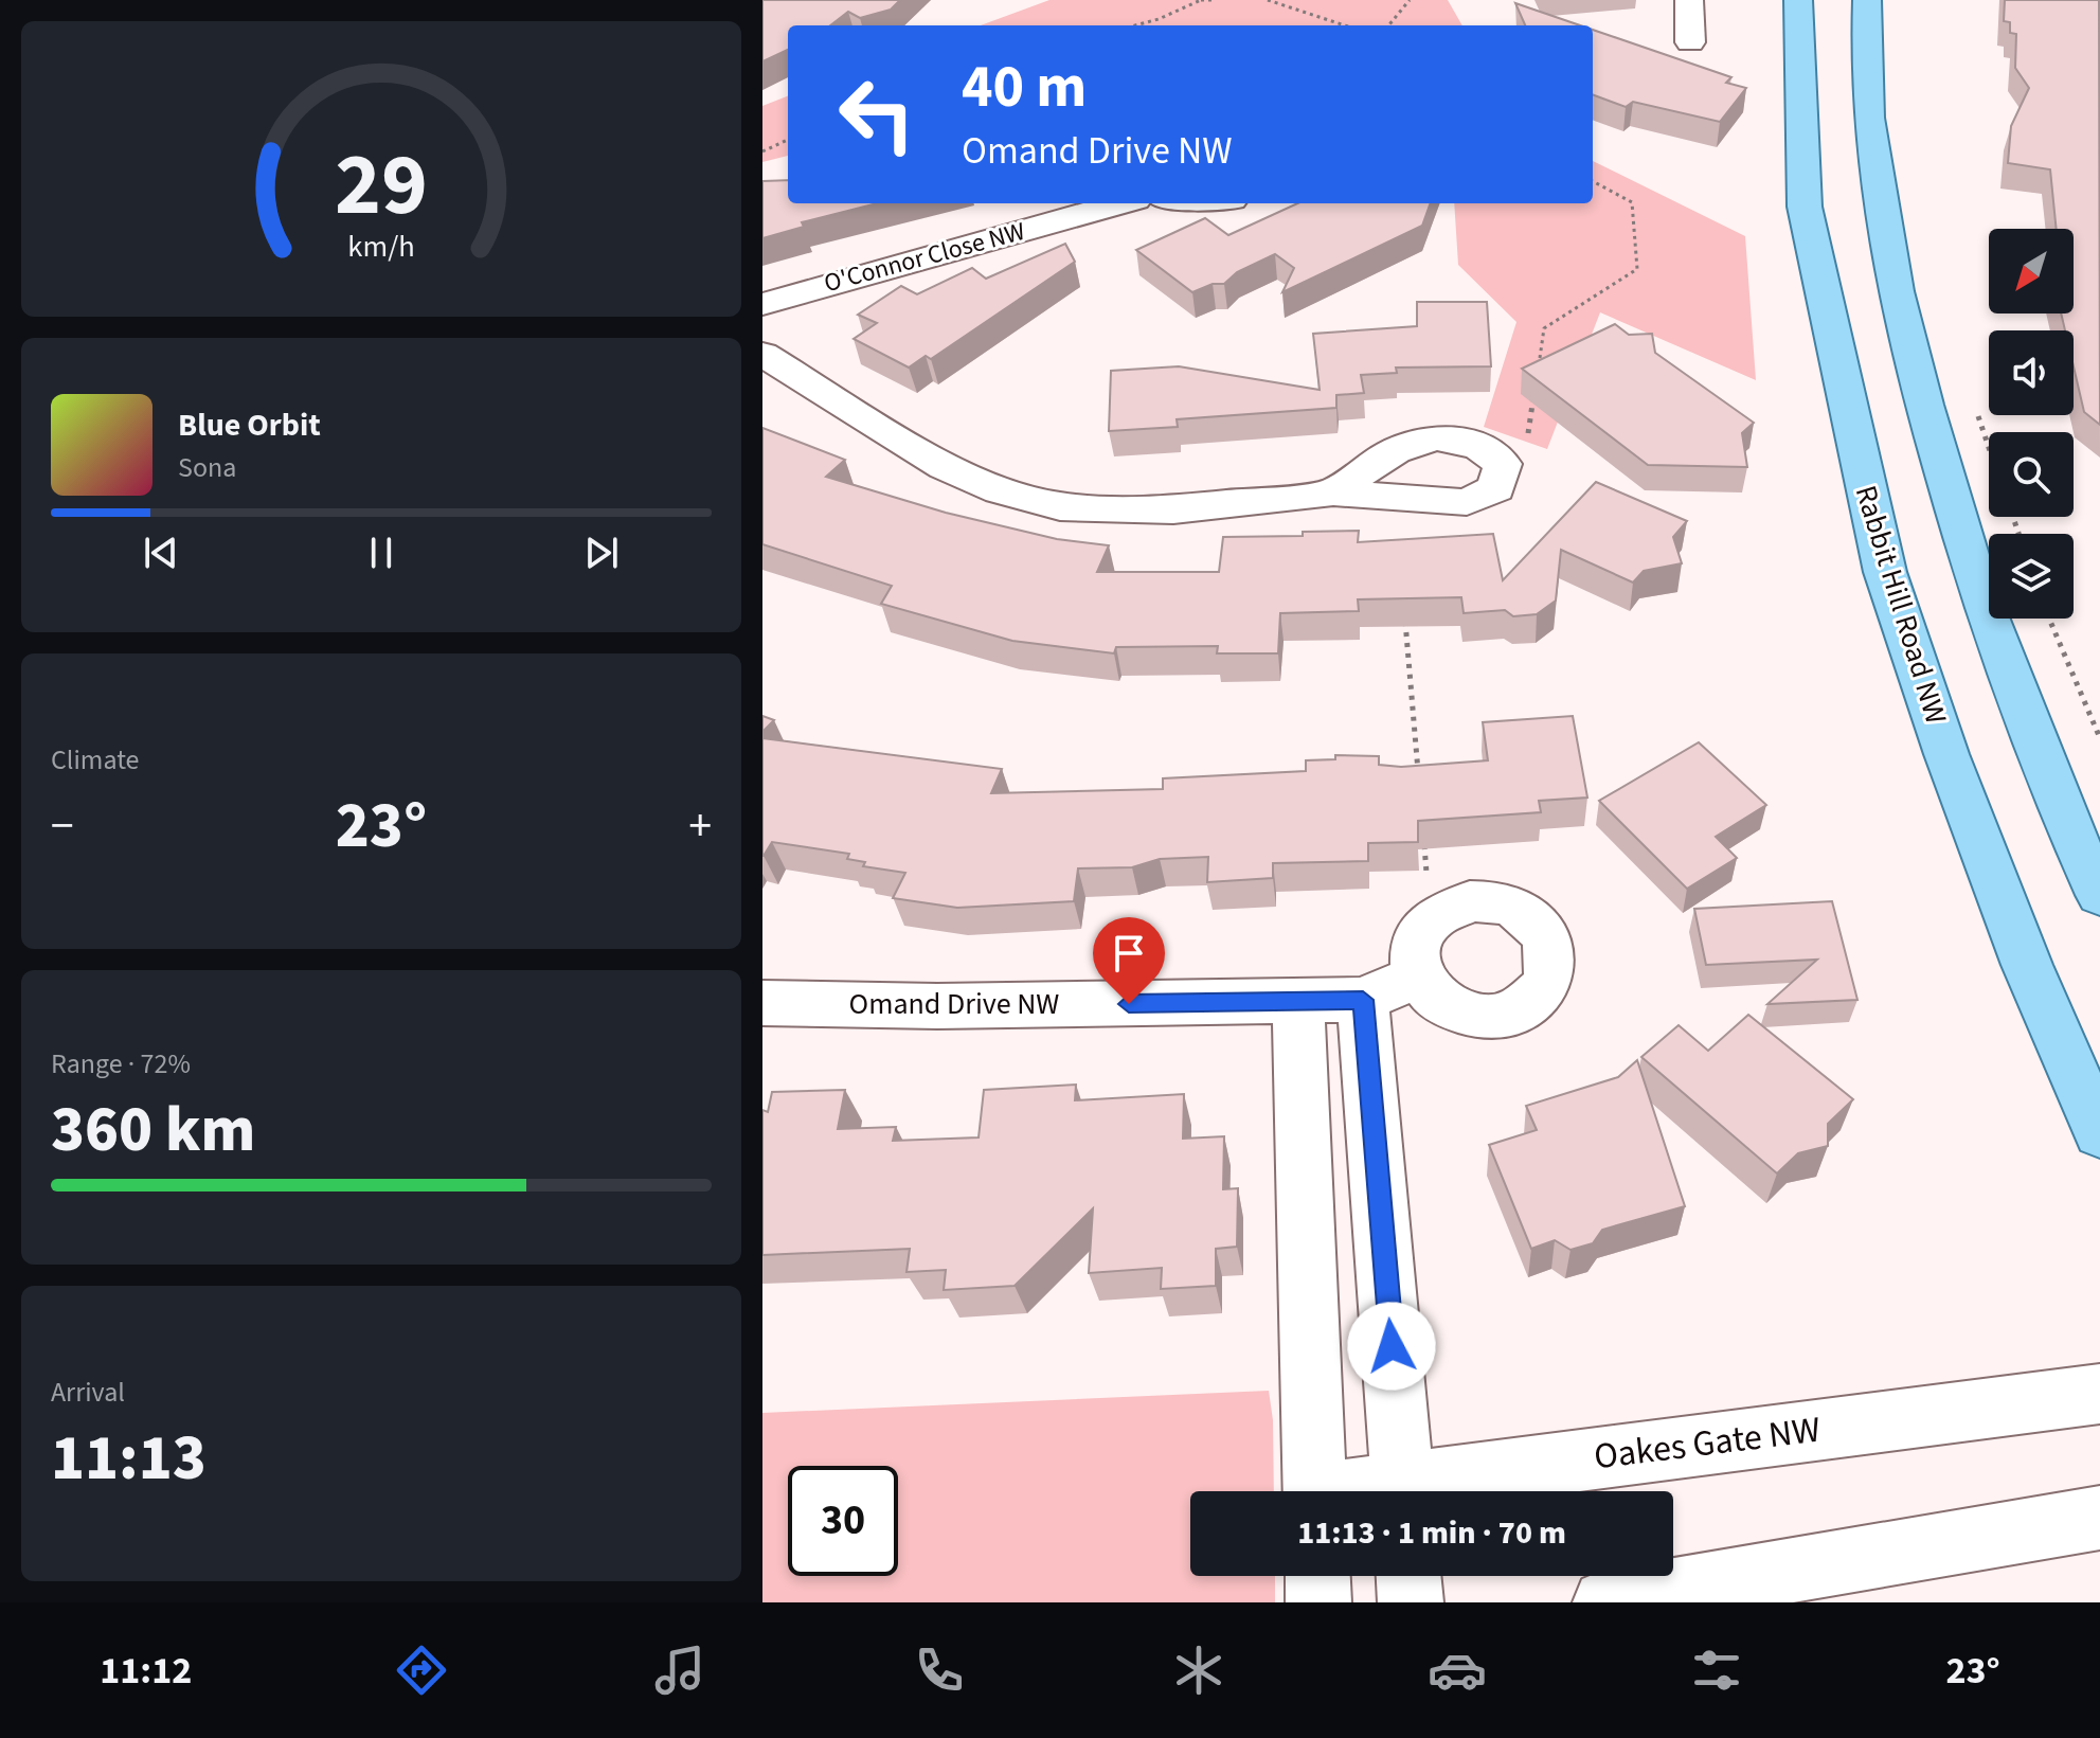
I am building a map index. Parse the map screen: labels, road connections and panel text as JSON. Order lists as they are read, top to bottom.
{
  "streets": {
    "main road": ["Rabbit Hill Road NW"],
    "street": ["O'Connor Close NW", "Omand Drive NW", "Oakes Gate NW"]
  },
  "north": "bottom left",
  "page": {
    "turn": ["40 m", "Omand Drive NW"],
    "song": ["Blue Orbit", "Sona"],
    "tile": [
      "Climate",
      ["Range · 72%", "360 km"],
      ["Arrival", "11:13"]
    ],
    "heat": ["−", "23°", "+"],
    "limit": "30",
    "trip": "11:13 · 1 min · 70 m",
    "tabs": ["11:12", "23°"],
    "gauge": ["29", "km/h"]
  }
}
